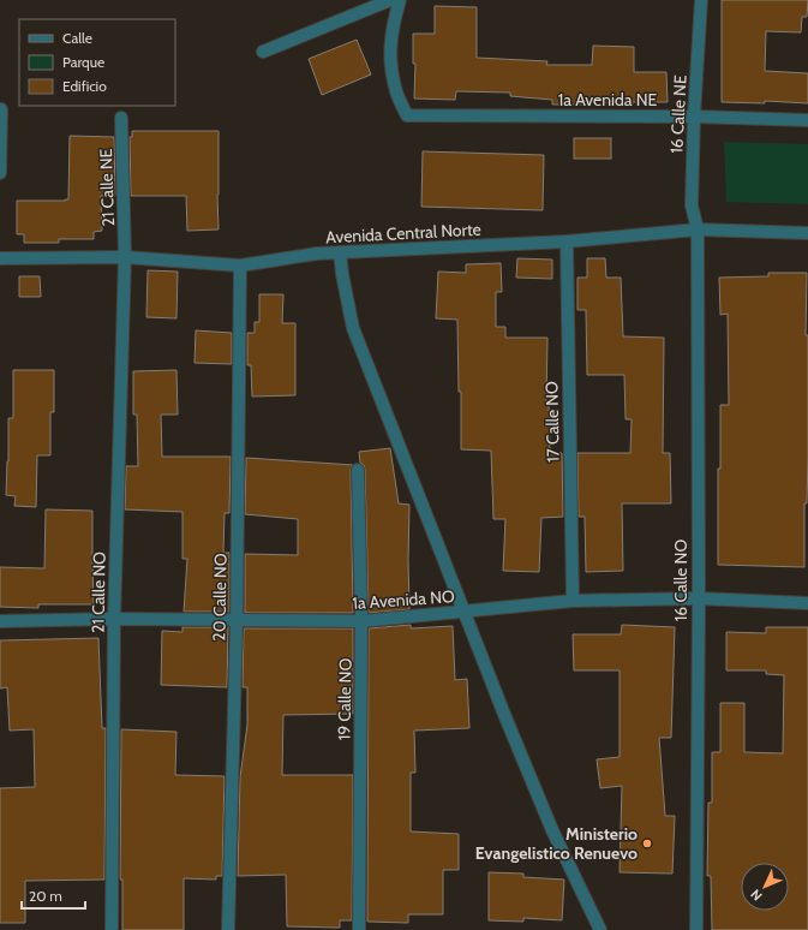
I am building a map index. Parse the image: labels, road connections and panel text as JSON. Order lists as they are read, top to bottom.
{
  "streets": {
    "street": [
      "1a Avenida NE",
      "16 Calle NE",
      "21 Calle NE",
      "Avenida Central Norte",
      "17 Calle NO",
      "16 Calle NO",
      "21 Calle NO",
      "20 Calle NO",
      "1a Avenida NO",
      "19 Calle NO"
    ]
  },
  "crossings": [
    ["1a Avenida NE", "16 Calle NE"],
    ["16 Calle NE", "Avenida Central Norte"],
    ["16 Calle NE", "16 Calle NO"],
    ["21 Calle NE", "Avenida Central Norte"],
    ["21 Calle NE", "21 Calle NO"],
    ["Avenida Central Norte", "17 Calle NO"],
    ["Avenida Central Norte", "16 Calle NO"],
    ["Avenida Central Norte", "21 Calle NO"],
    ["Avenida Central Norte", "20 Calle NO"],
    ["17 Calle NO", "1a Avenida NO"],
    ["16 Calle NO", "1a Avenida NO"],
    ["21 Calle NO", "1a Avenida NO"],
    ["20 Calle NO", "1a Avenida NO"],
    ["1a Avenida NO", "19 Calle NO"]
  ],
  "places": ["Ministerio Evangelistico Renuevo"],
  "legend": ["Calle", "Parque", "Edificio"],
  "scale_bar": "20 m",
  "north": "bottom left"
}
